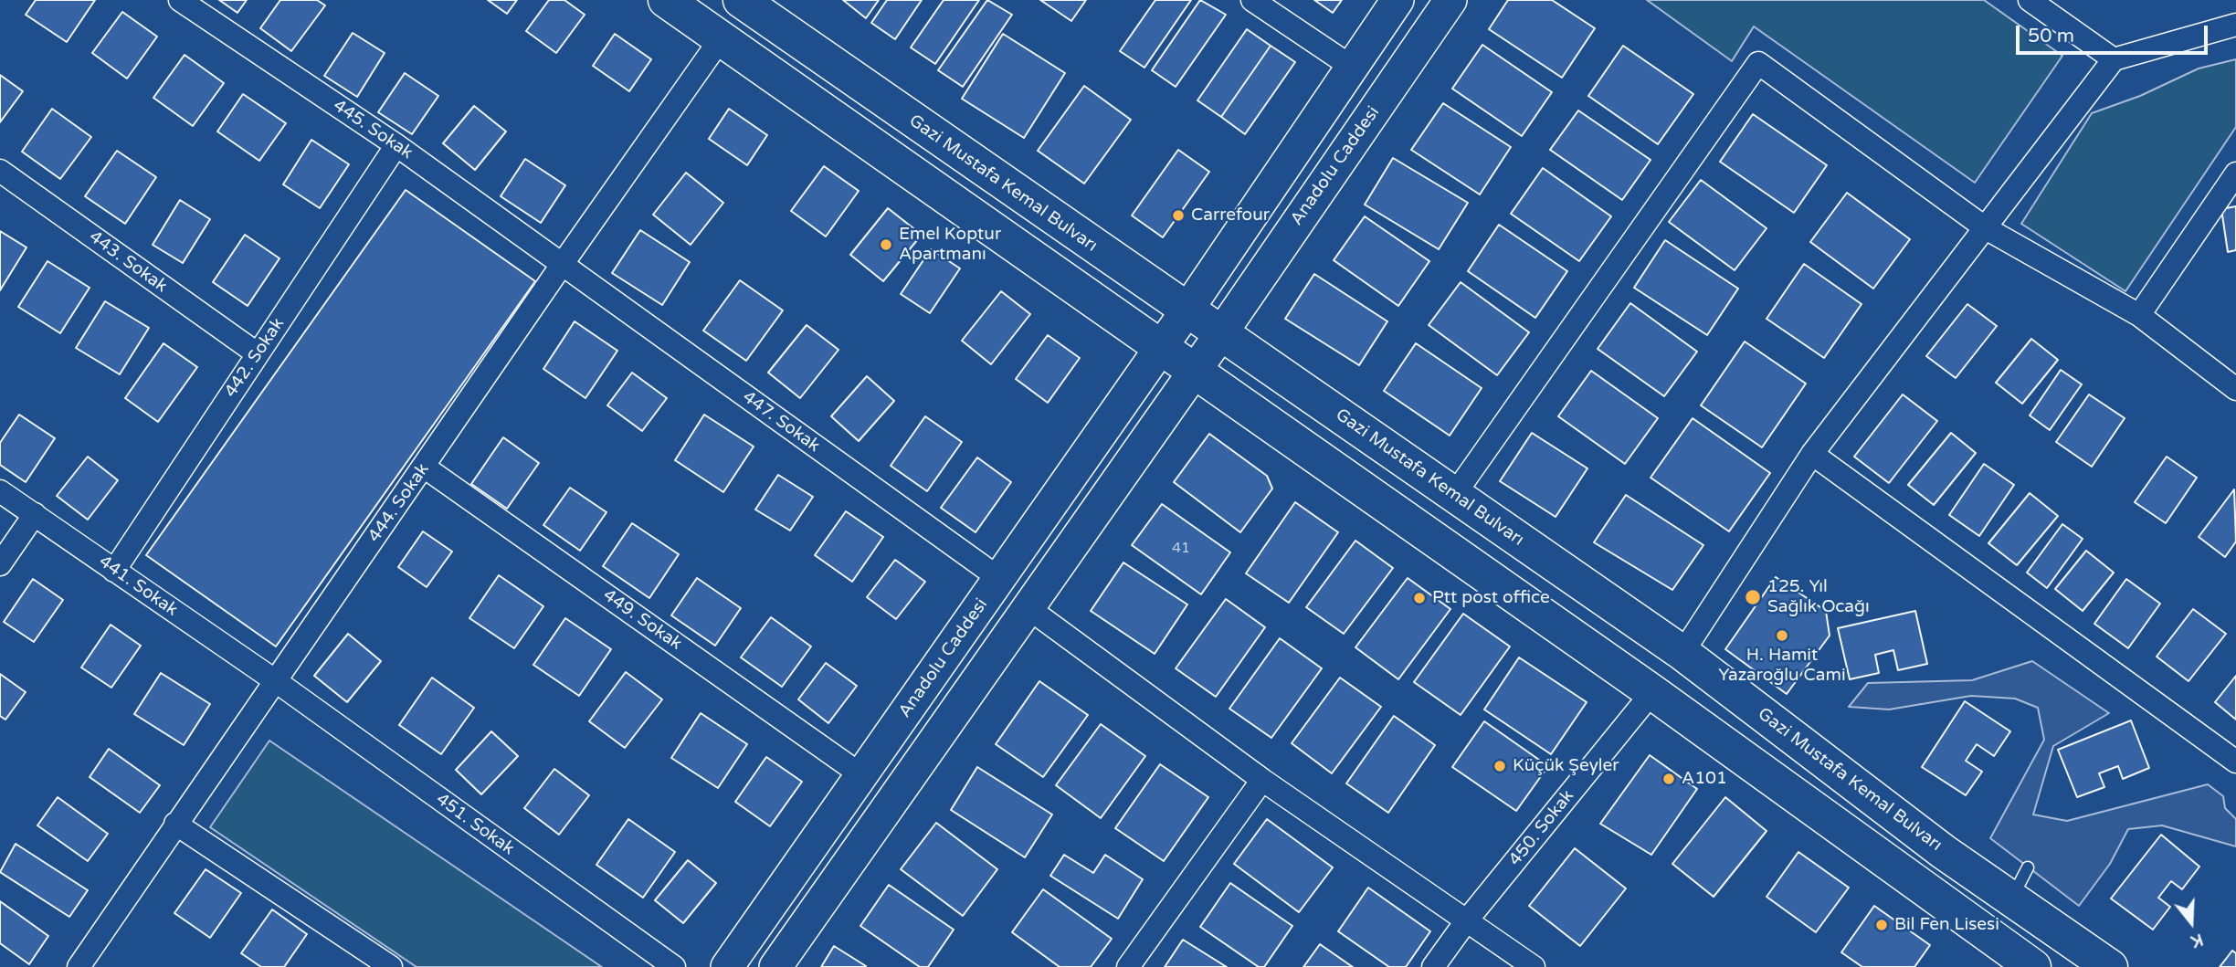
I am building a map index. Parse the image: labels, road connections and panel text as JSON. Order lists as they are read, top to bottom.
{
  "streets": {
    "main road": ["Anadolu Caddesi", "Gazi Mustafa Kemal Bulvarı"],
    "street": [
      "445. Sokak",
      "443. Sokak",
      "442. Sokak",
      "447. Sokak",
      "444. Sokak",
      "441. Sokak",
      "449. Sokak",
      "451. Sokak",
      "450. Sokak"
    ]
  },
  "crossings": [
    ["445. Sokak", "442. Sokak"],
    ["445. Sokak", "447. Sokak"],
    ["445. Sokak", "444. Sokak"],
    ["Anadolu Caddesi", "Gazi Mustafa Kemal Bulvarı"],
    ["Anadolu Caddesi", "447. Sokak"],
    ["Anadolu Caddesi", "449. Sokak"],
    ["443. Sokak", "442. Sokak"],
    ["442. Sokak", "441. Sokak"],
    ["447. Sokak", "444. Sokak"],
    ["444. Sokak", "441. Sokak"],
    ["444. Sokak", "449. Sokak"],
    ["444. Sokak", "451. Sokak"],
    ["441. Sokak", "451. Sokak"]
  ],
  "places": [
    "Carrefour",
    "Emel Koptur Apartmanı",
    "125. Yıl Sağlık Ocağı",
    "Ptt post office",
    "H. Hamit Yazaroğlu Cami",
    "Küçük Şeyler",
    "A101",
    "Bil Fen Lisesi"
  ],
  "house_numbers": ["41"],
  "scale_bar": "50 m",
  "north": "bottom"
}
